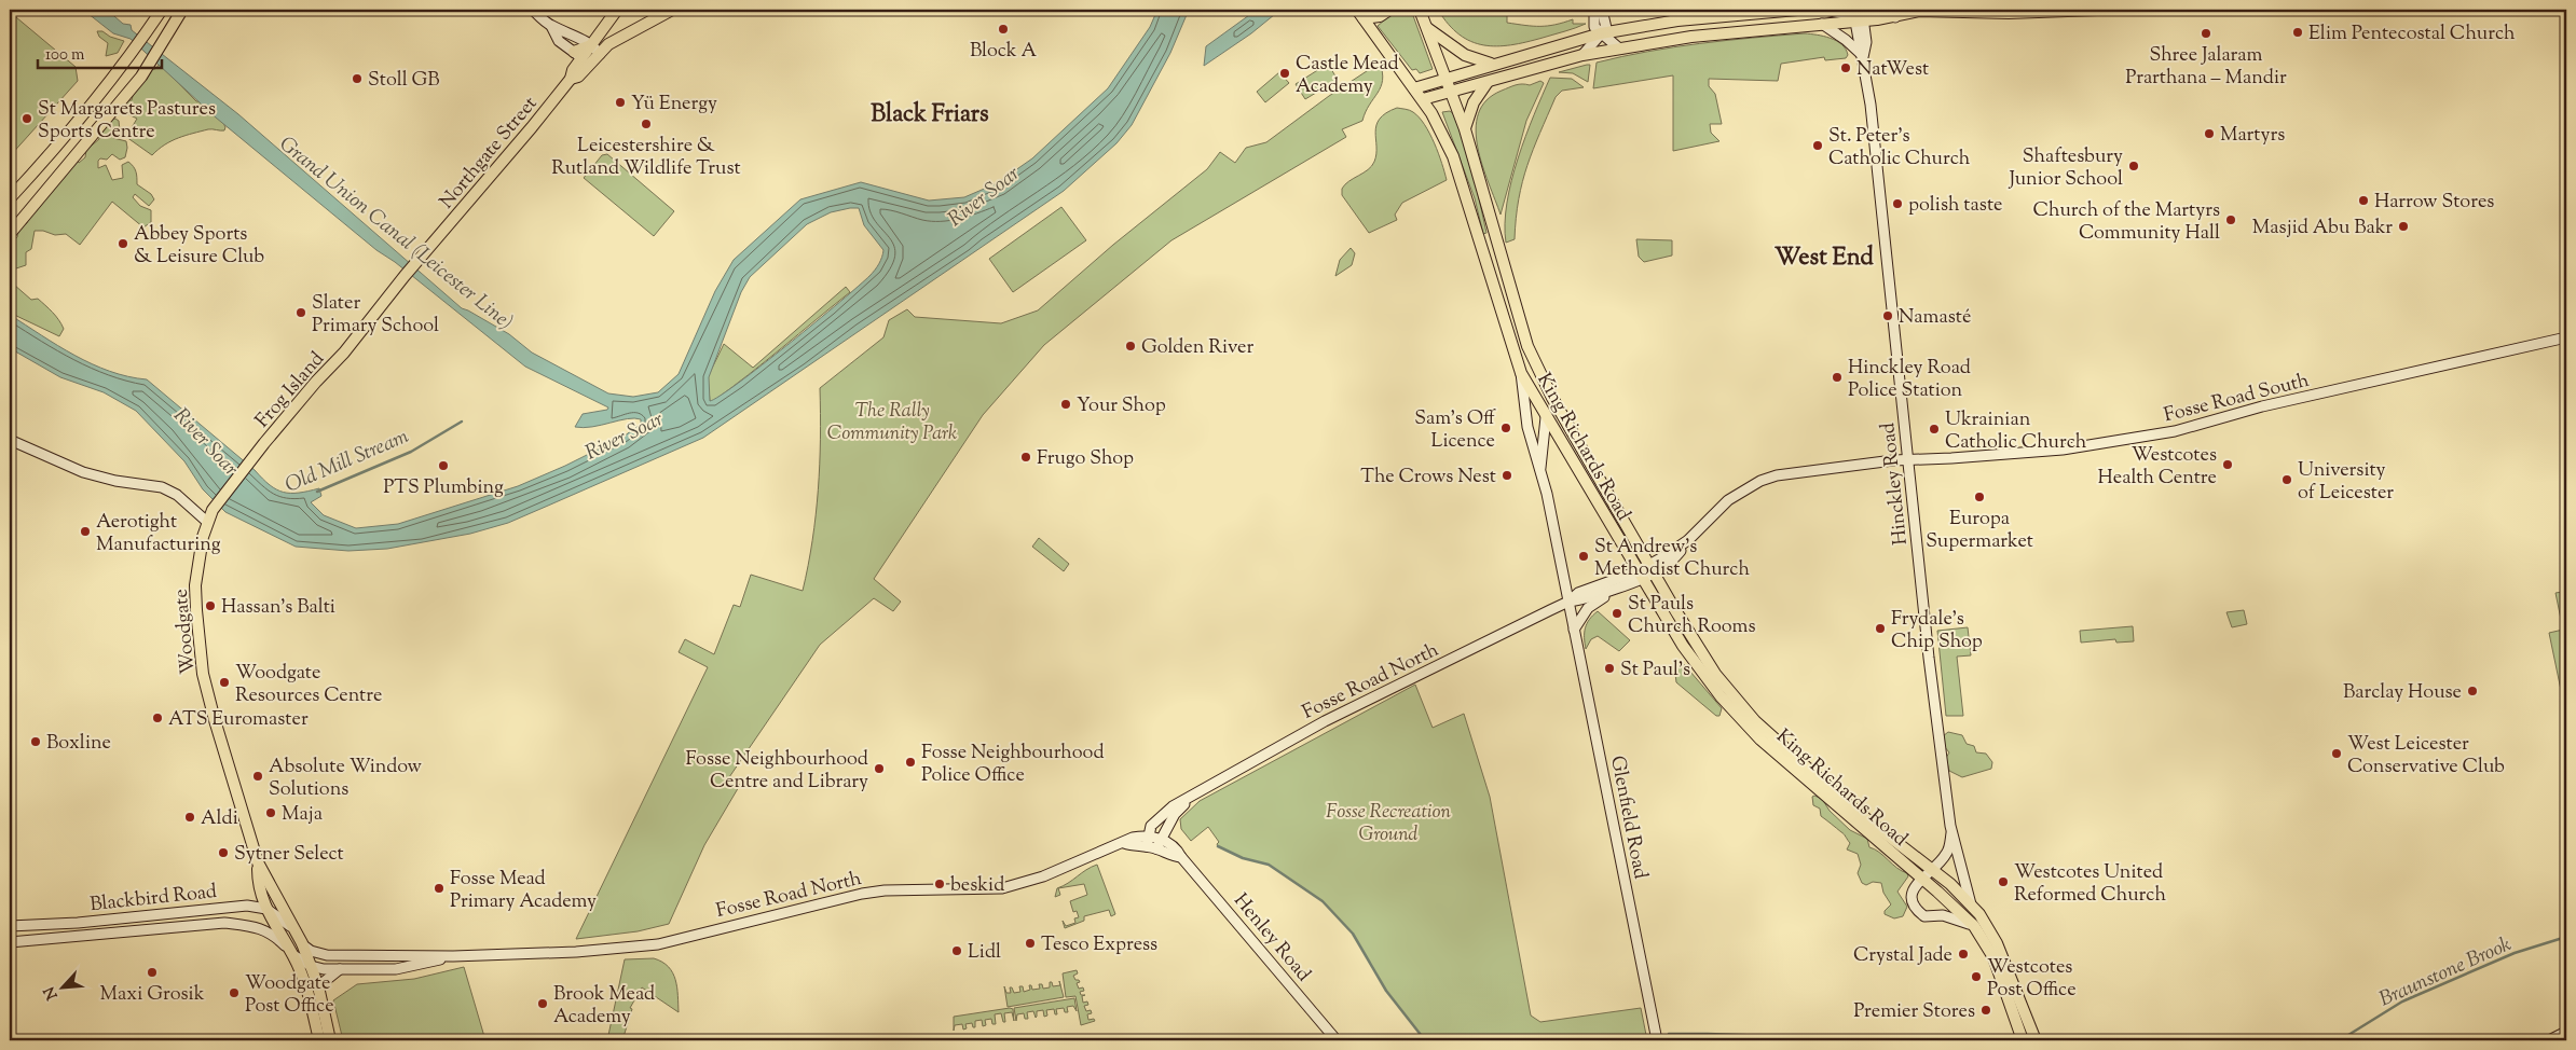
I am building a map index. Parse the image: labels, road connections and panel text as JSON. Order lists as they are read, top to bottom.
{
  "streets": {
    "main road": [
      "Northgate Street",
      "Frog Island",
      "King Richards Road",
      "Woodgate"
    ],
    "street": [
      "Fosse Road South",
      "Hinckley Road",
      "Fosse Road North",
      "Glenfield Road",
      "Blackbird Road",
      "Henley Road"
    ]
  },
  "crossings": [
    ["Northgate Street", "Frog Island"],
    ["Frog Island", "Woodgate"],
    ["Fosse Road South", "King Richards Road"],
    ["Fosse Road South", "Hinckley Road"],
    ["King Richards Road", "Hinckley Road"],
    ["Woodgate", "Fosse Road North"],
    ["Woodgate", "Blackbird Road"],
    ["Fosse Road North", "Glenfield Road"],
    ["Fosse Road North", "Blackbird Road"],
    ["Fosse Road North", "Henley Road"]
  ],
  "districts": ["Black Friars", "West End"],
  "water": [
    "River Soar",
    "Grand Union Canal (Leicester Line)",
    "Old Mill Stream",
    "Braunstone Brook"
  ],
  "parks": ["The Rally Community Park", "Fosse Recreation Ground"],
  "places": [
    "Block A",
    "Elim Pentecostal Church",
    "Shree Jalaram Prarthana – Mandir",
    "NatWest",
    "Castle Mead Academy",
    "Stoll GB",
    "Yü Energy",
    "St Margarets Pastures Sports Centre",
    "Leicestershire & Rutland Wildlife Trust",
    "Martyrs",
    "St. Peter's Catholic Church",
    "Shaftesbury Junior School",
    "Harrow Stores",
    "polish taste",
    "Church of the Martyrs Community Hall",
    "Masjid Abu Bakr",
    "Abbey Sports & Leisure Club",
    "Slater Primary School",
    "Namasté",
    "Golden River",
    "Hinckley Road Police Station",
    "Your Shop",
    "Sam's Off Licence",
    "Ukrainian Catholic Church",
    "Frugo Shop",
    "Westcotes Health Centre",
    "PTS Plumbing",
    "The Crows Nest",
    "University of Leicester",
    "Europa Supermarket",
    "Aerotight Manufacturing",
    "St Andrew's Methodist Church",
    "Hassan's Balti",
    "St Pauls Church Rooms",
    "Frydale's Chip Shop",
    "St Paul's",
    "Woodgate Resources Centre",
    "Barclay House",
    "ATS Euromaster",
    "Boxline",
    "West Leicester Conservative Club",
    "Fosse Neighbourhood Police Office",
    "Fosse Neighbourhood Centre and Library",
    "Absolute Window Solutions",
    "Maja",
    "Aldi",
    "Sytner Select",
    "Westcotes United Reformed Church",
    "beskid",
    "Fosse Mead Primary Academy",
    "Tesco Express",
    "Lidl",
    "Crystal Jade",
    "Maxi Grosik",
    "Westcotes Post Office",
    "Woodgate Post Office",
    "Brook Mead Academy",
    "Premier Stores"
  ],
  "scale_bar": "100 m",
  "north": "bottom left"
}
